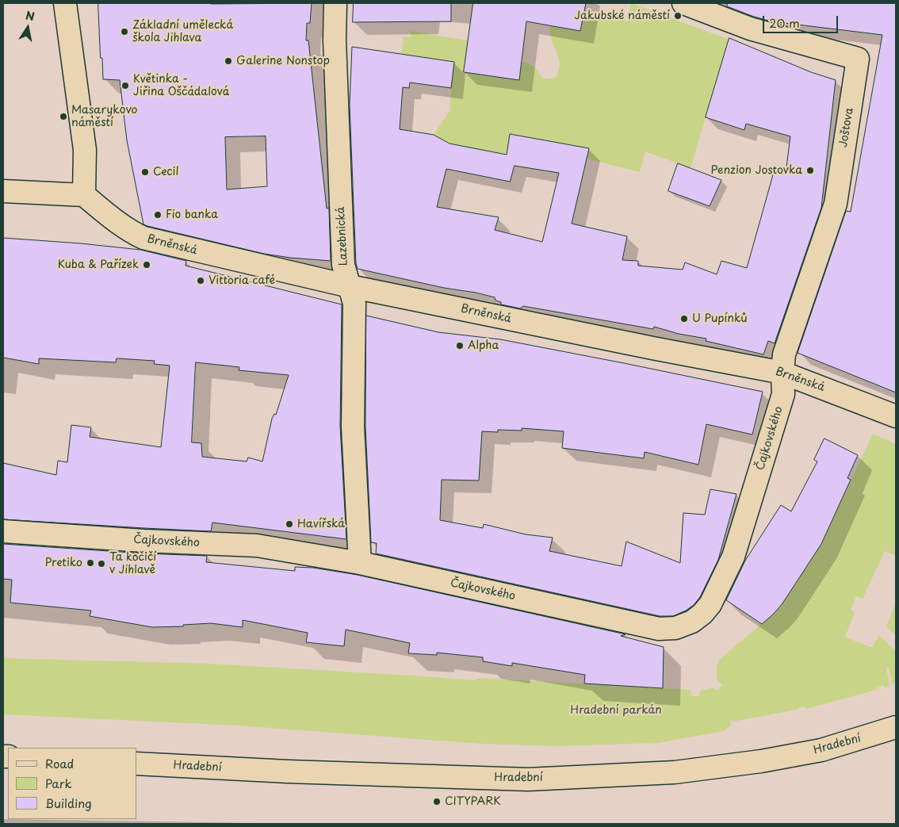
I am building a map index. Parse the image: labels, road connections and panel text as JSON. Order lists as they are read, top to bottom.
{
  "streets": {
    "street": [
      "Joštova",
      "Lazebnická",
      "Brněnská",
      "Čajkovského",
      "Hradební"
    ]
  },
  "crossings": [
    ["Joštova", "Brněnská"],
    ["Joštova", "Čajkovského"],
    ["Lazebnická", "Brněnská"],
    ["Lazebnická", "Čajkovského"],
    ["Brněnská", "Čajkovského"]
  ],
  "parks": ["Hradební parkán"],
  "places": [
    "Jakubské náměstí",
    "Základní umělecká škola Jihlava",
    "Galerine Nonstop",
    "Květinka - Jiřina Oščádalová",
    "Masarykovo náměstí",
    "Penzion Jostovka",
    "Cecil",
    "Fio banka",
    "Kuba & Pařízek",
    "Vittoria café",
    "U Pupínků",
    "Alpha",
    "Havířská",
    "Pretiko",
    "Ta kočičí v Jihlavě",
    "CITYPARK"
  ],
  "legend": ["Road", "Park", "Building"],
  "scale_bar": "20 m",
  "north": "top"
}
